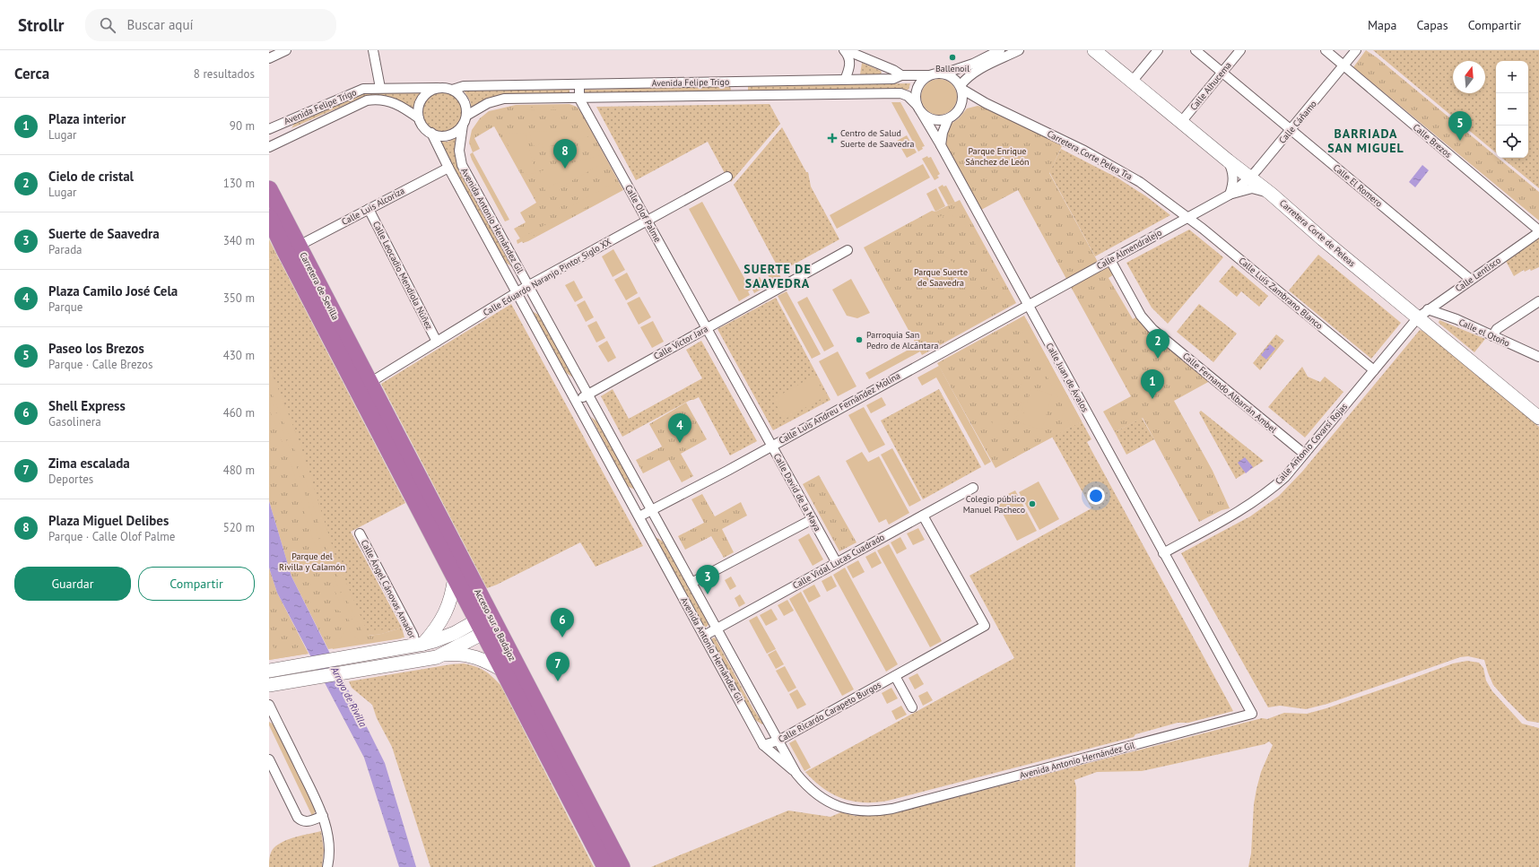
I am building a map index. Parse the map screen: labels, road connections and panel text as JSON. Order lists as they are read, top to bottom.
{
  "streets": {
    "highway": ["Carretera de Sevilla", "Acceso sur a Badajoz"],
    "main road": ["Carretera Corte de Peleas"],
    "street": [
      "Avenida Felipe Trigo",
      "Calle Alhucema",
      "Calle Cáñamo",
      "Calle Brezos",
      "Carretera Corte Pelea Tra",
      "Calle El Romero",
      "Calle Luis Alcoriza",
      "Calle Olof Palme",
      "Avenida Antonio Hernández Gil",
      "Calle Almendralejo",
      "Calle Lentisco",
      "Calle Leocadio Mendiola Núñez",
      "Calle Eduardo Naranjo Pintor Siglo XX",
      "Calle Luis Zambrano Blanco",
      "Calle el Otoño",
      "Calle Víctor Jara",
      "Calle Juan de Ávalos",
      "Calle Fernando Albarrán Ambel",
      "Calle Luis Andreu Fernández Molina",
      "Calle Antonio Covarsí Rojas",
      "Calle David de la Maya",
      "Calle Vidal Lucas Cuadrado",
      "Calle Ángel Cánovas Amador",
      "Calle Ricardo Carapeto Burgos"
    ]
  },
  "crossings": [
    ["Avenida Felipe Trigo", "Carretera Corte Pelea Tra"],
    ["Avenida Felipe Trigo", "Calle Olof Palme"],
    ["Avenida Felipe Trigo", "Avenida Antonio Hernández Gil"],
    ["Avenida Felipe Trigo", "Calle Juan de Ávalos"],
    ["Calle Alhucema", "Calle El Romero"],
    ["Calle Alhucema", "Carretera Corte de Peleas"],
    ["Calle Cáñamo", "Calle Brezos"],
    ["Calle Cáñamo", "Calle El Romero"],
    ["Calle Cáñamo", "Carretera Corte de Peleas"],
    ["Calle Cáñamo", "Calle Almendralejo"],
    ["Calle Brezos", "Calle Lentisco"],
    ["Carretera Corte Pelea Tra", "Calle Almendralejo"],
    ["Carretera Corte Pelea Tra", "Calle Luis Zambrano Blanco"],
    ["Carretera Corte Pelea Tra", "Calle Juan de Ávalos"],
    ["Calle El Romero", "Calle Lentisco"],
    ["Calle Luis Alcoriza", "Avenida Antonio Hernández Gil"],
    ["Calle Luis Alcoriza", "Calle Leocadio Mendiola Núñez"],
    ["Calle Luis Alcoriza", "Carretera de Sevilla"],
    ["Calle Olof Palme", "Calle Eduardo Naranjo Pintor Siglo XX"],
    ["Calle Olof Palme", "Calle Víctor Jara"],
    ["Calle Olof Palme", "Calle David de la Maya"],
    ["Avenida Antonio Hernández Gil", "Calle Eduardo Naranjo Pintor Siglo XX"],
    ["Avenida Antonio Hernández Gil", "Calle Víctor Jara"],
    ["Avenida Antonio Hernández Gil", "Calle Juan de Ávalos"],
    ["Avenida Antonio Hernández Gil", "Calle Luis Andreu Fernández Molina"],
    ["Avenida Antonio Hernández Gil", "Calle Vidal Lucas Cuadrado"],
    ["Avenida Antonio Hernández Gil", "Calle Ricardo Carapeto Burgos"],
    ["Carretera Corte de Peleas", "Calle Almendralejo"],
    ["Carretera Corte de Peleas", "Calle Lentisco"],
    ["Carretera Corte de Peleas", "Calle el Otoño"],
    ["Carretera Corte de Peleas", "Calle Antonio Covarsí Rojas"],
    ["Calle Almendralejo", "Calle Luis Zambrano Blanco"],
    ["Calle Almendralejo", "Calle Juan de Ávalos"],
    ["Calle Almendralejo", "Calle Fernando Albarrán Ambel"],
    ["Calle Almendralejo", "Calle Luis Andreu Fernández Molina"],
    ["Calle Lentisco", "Calle el Otoño"],
    ["Calle Lentisco", "Calle Antonio Covarsí Rojas"],
    ["Calle Leocadio Mendiola Núñez", "Calle Eduardo Naranjo Pintor Siglo XX"],
    ["Calle Eduardo Naranjo Pintor Siglo XX", "Carretera de Sevilla"],
    ["Calle Eduardo Naranjo Pintor Siglo XX", "Acceso sur a Badajoz"],
    ["Carretera de Sevilla", "Acceso sur a Badajoz"],
    ["Calle Luis Zambrano Blanco", "Calle Antonio Covarsí Rojas"],
    ["Calle el Otoño", "Calle Antonio Covarsí Rojas"],
    ["Calle Víctor Jara", "Calle David de la Maya"],
    ["Calle Juan de Ávalos", "Calle Luis Andreu Fernández Molina"],
    ["Calle Juan de Ávalos", "Calle Antonio Covarsí Rojas"],
    ["Calle Fernando Albarrán Ambel", "Calle Antonio Covarsí Rojas"],
    ["Calle Luis Andreu Fernández Molina", "Calle David de la Maya"],
    ["Calle David de la Maya", "Calle Vidal Lucas Cuadrado"],
    ["Calle Vidal Lucas Cuadrado", "Calle Ricardo Carapeto Burgos"]
  ],
  "districts": ["BARRIADA SAN MIGUEL", "SUERTE DE SAAVEDRA"],
  "water": ["Arroyo de Rivilla"],
  "parks": ["Parque Enrique Sánchez de León", "Parque Suerte de Saavedra", "Parque del Rivilla y Calamón"],
  "places": {
    "other": ["Ballenoil", "Parroquia San Pedro de Alcántara", "Colegio público Manuel Pacheco"],
    "health": ["Centro de Salud Suerte de Saavedra"]
  },
  "north": "top",
  "page": {
    "header": "Strollr",
    "search": "Buscar aquí",
    "nav": ["Mapa", "Capas", "Compartir"],
    "heading": ["Cerca", "8 resultados"],
    "map_buttons": ["+", "−"],
    "list": [
      {
        "mark": "1",
        "name": "Plaza interior",
        "note": "Lugar",
        "value": "90 m"
      },
      {
        "mark": "2",
        "name": "Cielo de cristal",
        "note": "Lugar",
        "value": "130 m"
      },
      {
        "mark": "3",
        "name": "Suerte de Saavedra",
        "note": "Parada",
        "value": "340 m"
      },
      {
        "mark": "4",
        "name": "Plaza Camilo José Cela",
        "note": "Parque",
        "value": "350 m"
      },
      {
        "mark": "5",
        "name": "Paseo los Brezos",
        "note": "Parque · Calle Brezos",
        "value": "430 m"
      },
      {
        "mark": "6",
        "name": "Shell Express",
        "note": "Gasolinera",
        "value": "460 m"
      },
      {
        "mark": "7",
        "name": "Zima escalada",
        "note": "Deportes",
        "value": "480 m"
      },
      {
        "mark": "8",
        "name": "Plaza Miguel Delibes",
        "note": "Parque · Calle Olof Palme",
        "value": "520 m"
      }
    ],
    "pins": [
      "5",
      "8",
      "2",
      "1",
      "4",
      "3",
      "6",
      "7"
    ],
    "buttons": ["Guardar", "Compartir"]
  }
}
